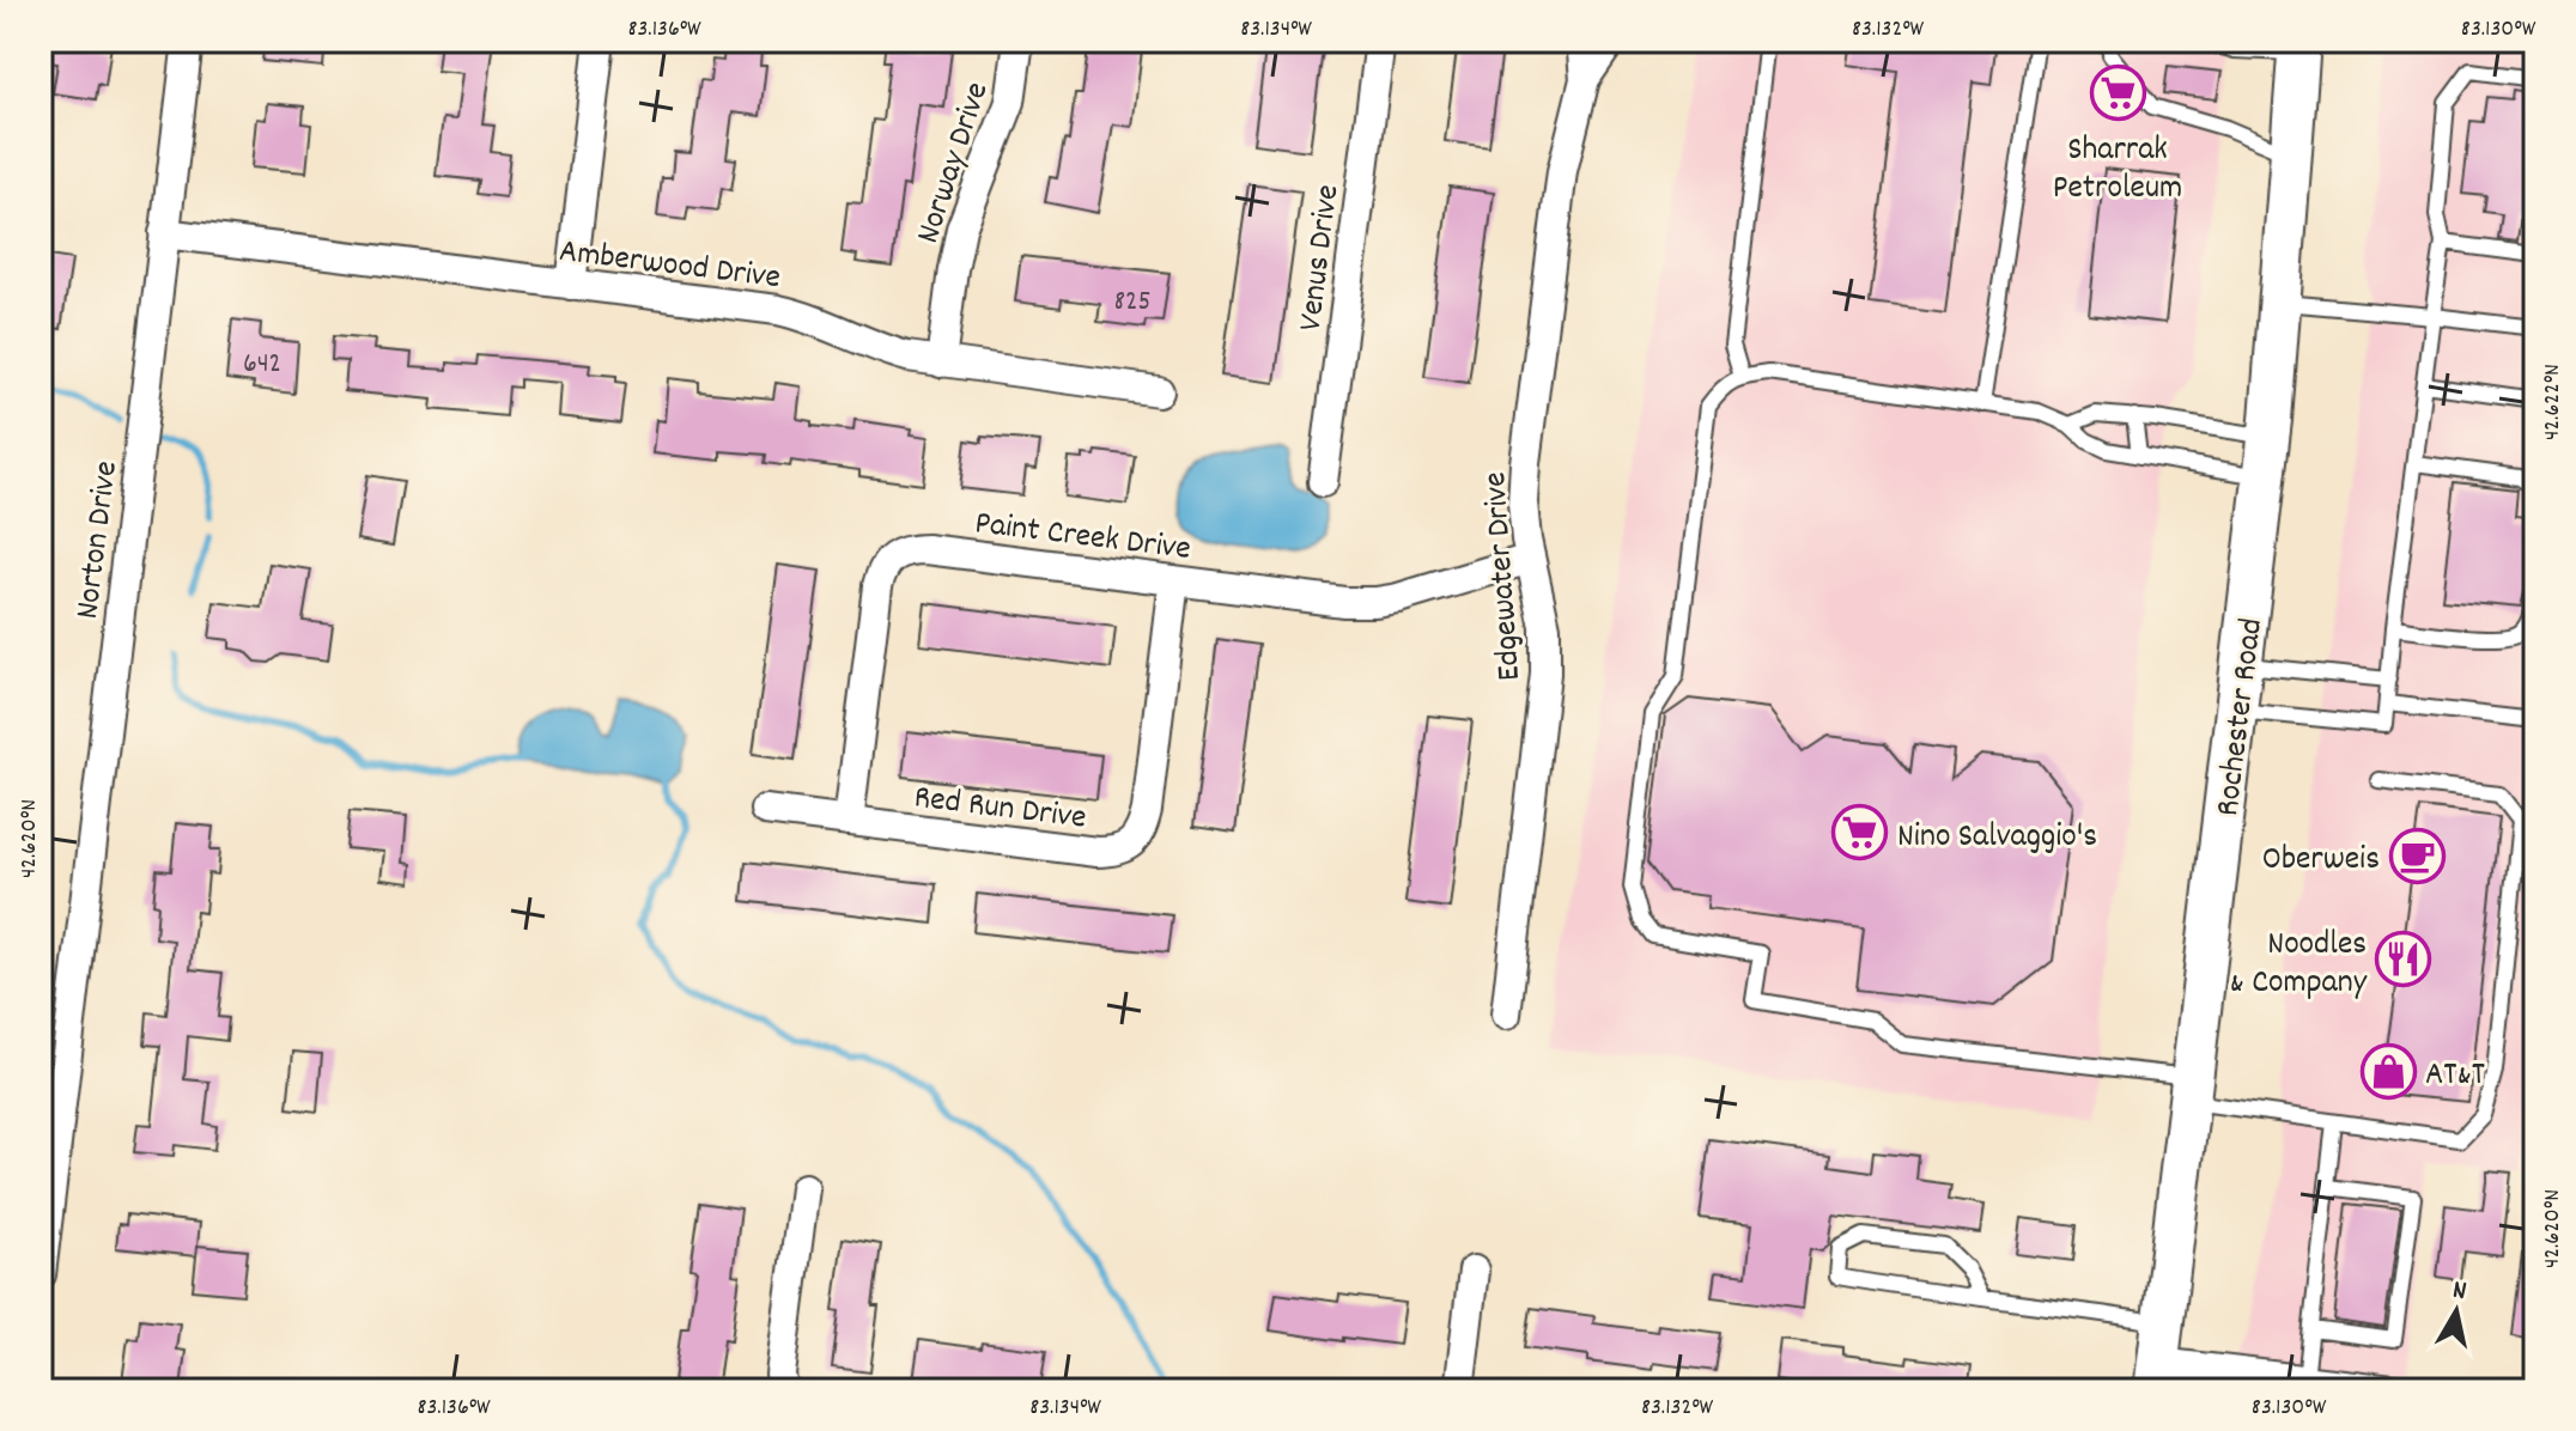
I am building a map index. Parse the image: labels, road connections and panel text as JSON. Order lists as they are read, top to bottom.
{
  "streets": {
    "main road": ["Rochester Road"],
    "street": [
      "Norway Drive",
      "Venus Drive",
      "Amberwood Drive",
      "Paint Creek Drive",
      "Norton Drive",
      "Edgewater Drive",
      "Red Run Drive"
    ]
  },
  "crossings": [
    ["Norway Drive", "Amberwood Drive"],
    ["Amberwood Drive", "Norton Drive"],
    ["Paint Creek Drive", "Edgewater Drive"],
    ["Paint Creek Drive", "Red Run Drive"]
  ],
  "places": {
    "supermarket": ["Sharrak Petroleum", "Nino Salvaggio's"],
    "cafe": ["Oberweis"],
    "restaurant": ["Noodles & Company"],
    "shop": ["AT&T"]
  },
  "house_numbers": ["825", "642"],
  "north": "top",
  "coordinates": [
    "83.136°W",
    "83.134°W",
    "83.132°W",
    "83.130°W",
    "42.622°N",
    "42.620°N"
  ]
}
